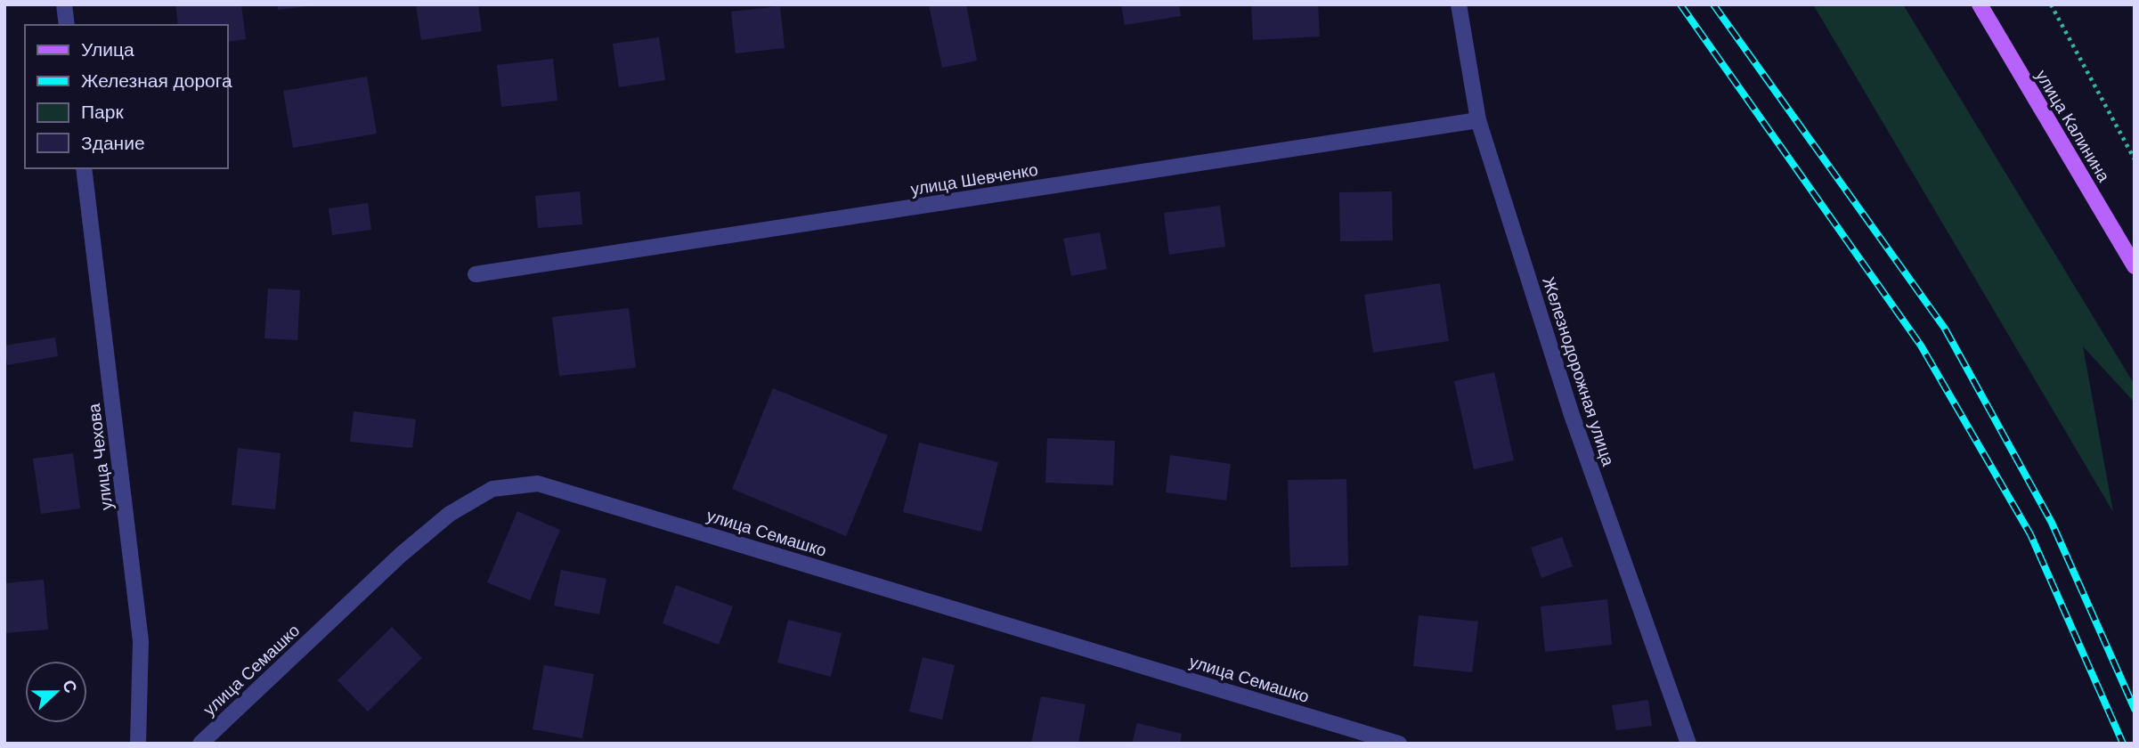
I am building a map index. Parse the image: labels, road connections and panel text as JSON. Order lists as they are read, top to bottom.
{
  "streets": {
    "main road": ["улица Калинина"],
    "street": [
      "улица Шевченко",
      "Железнодорожная улица",
      "улица Чехова",
      "улица Семашко"
    ]
  },
  "crossings": [
    ["улица Шевченко", "Железнодорожная улица"]
  ],
  "legend": [
    "Улица",
    "Железная дорога",
    "Парк",
    "Здание"
  ],
  "north": "right"
}
